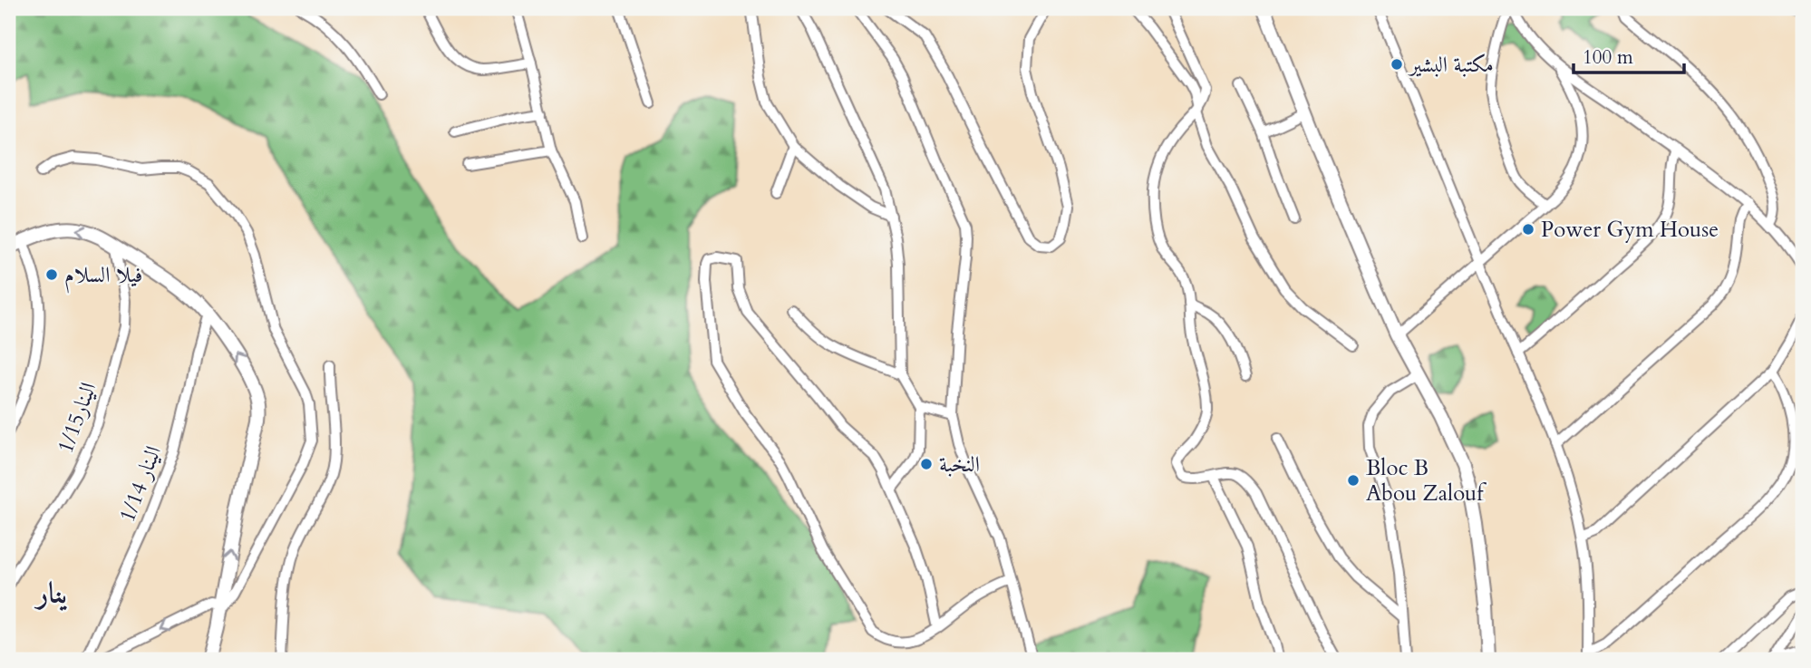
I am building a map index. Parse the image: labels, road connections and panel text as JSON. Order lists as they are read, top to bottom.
{
  "streets": {
    "street": ["الينار1/15", "الينار 1/14"]
  },
  "districts": ["ينار"],
  "places": [
    "مكتبة البشير",
    "Power Gym House",
    "فيلا السلام",
    "النخبة",
    "Bloc B Abou Zalouf"
  ],
  "scale_bar": "100 m"
}
